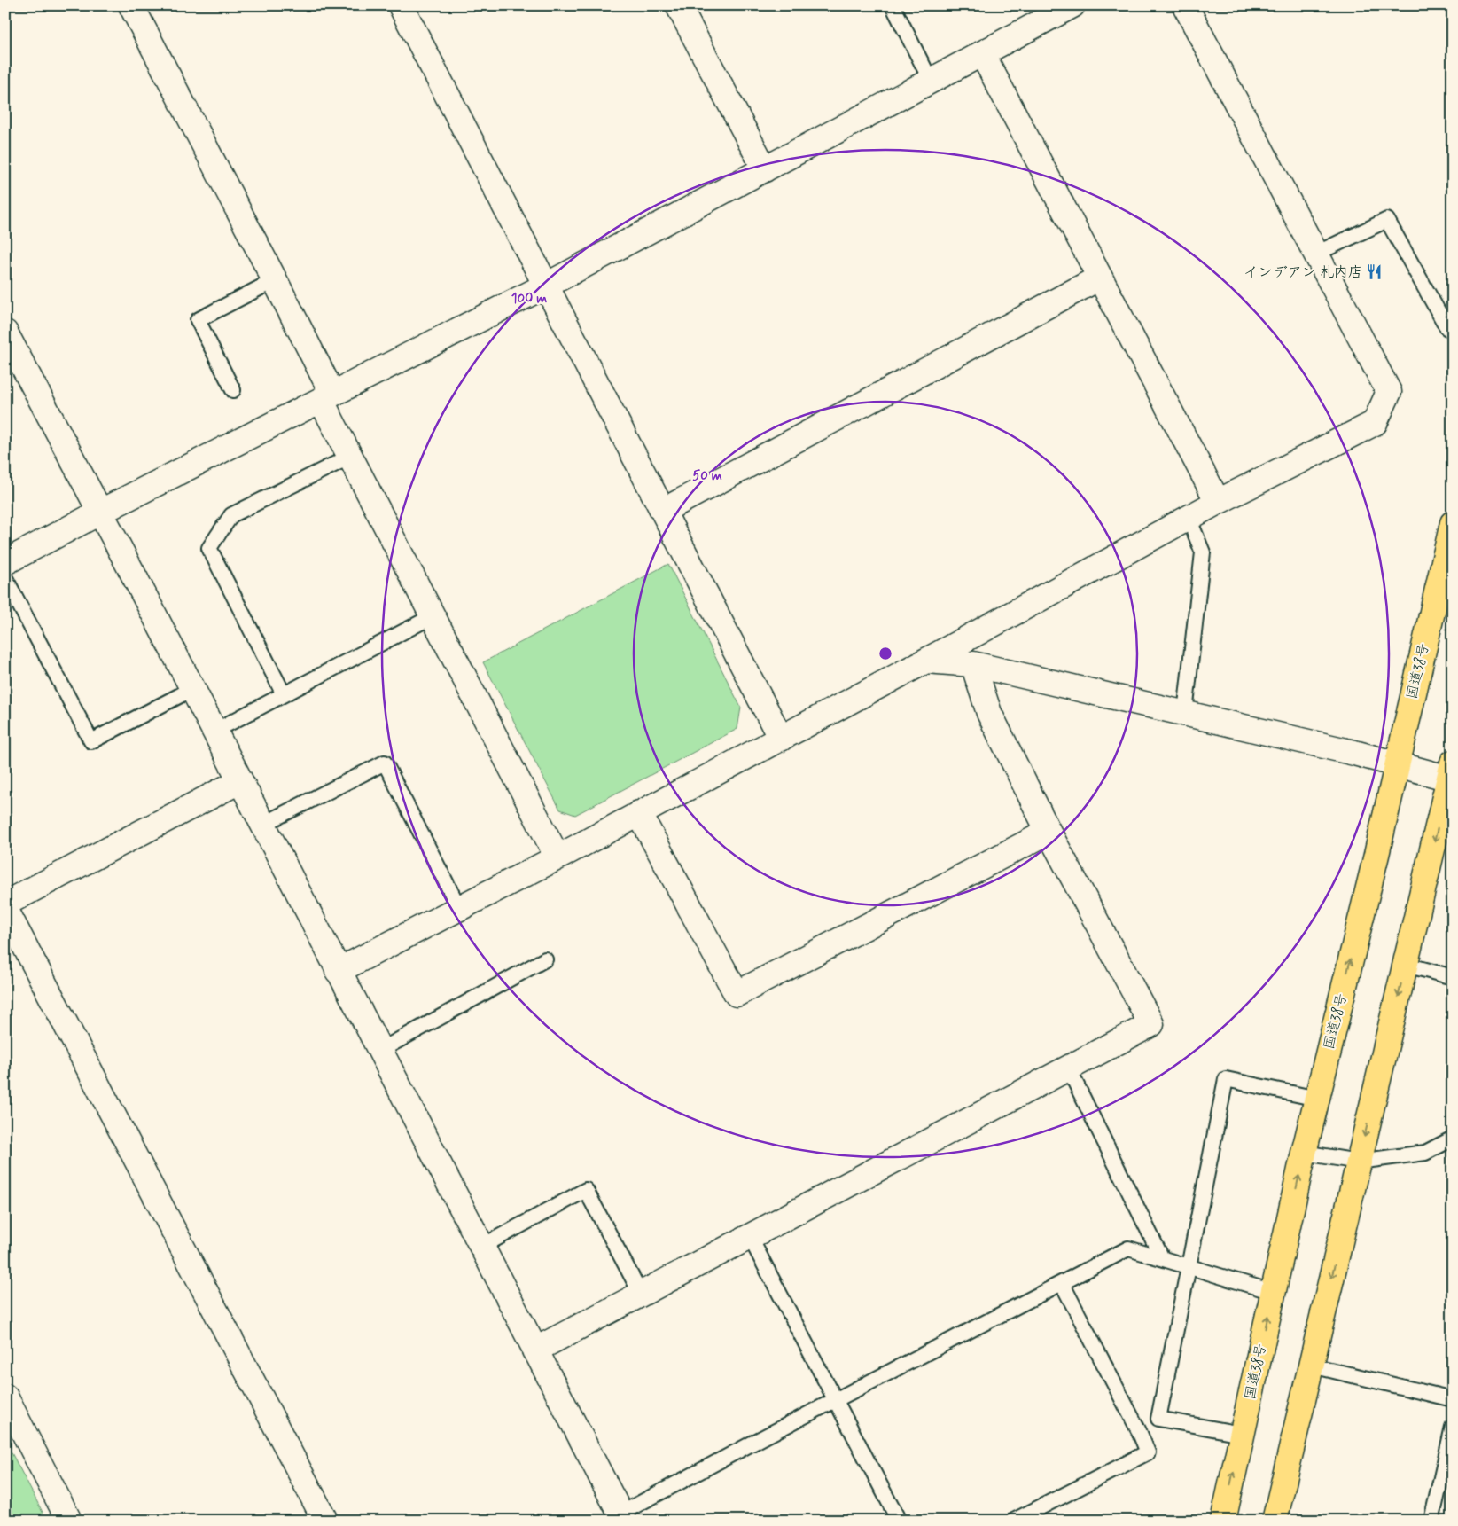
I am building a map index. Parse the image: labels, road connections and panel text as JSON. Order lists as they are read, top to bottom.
{
  "streets": {
    "highway": ["国道38号"]
  },
  "places": {
    "restaurant": ["インデアン 札内店"]
  },
  "rings": ["100 m", "50 m"]
}
